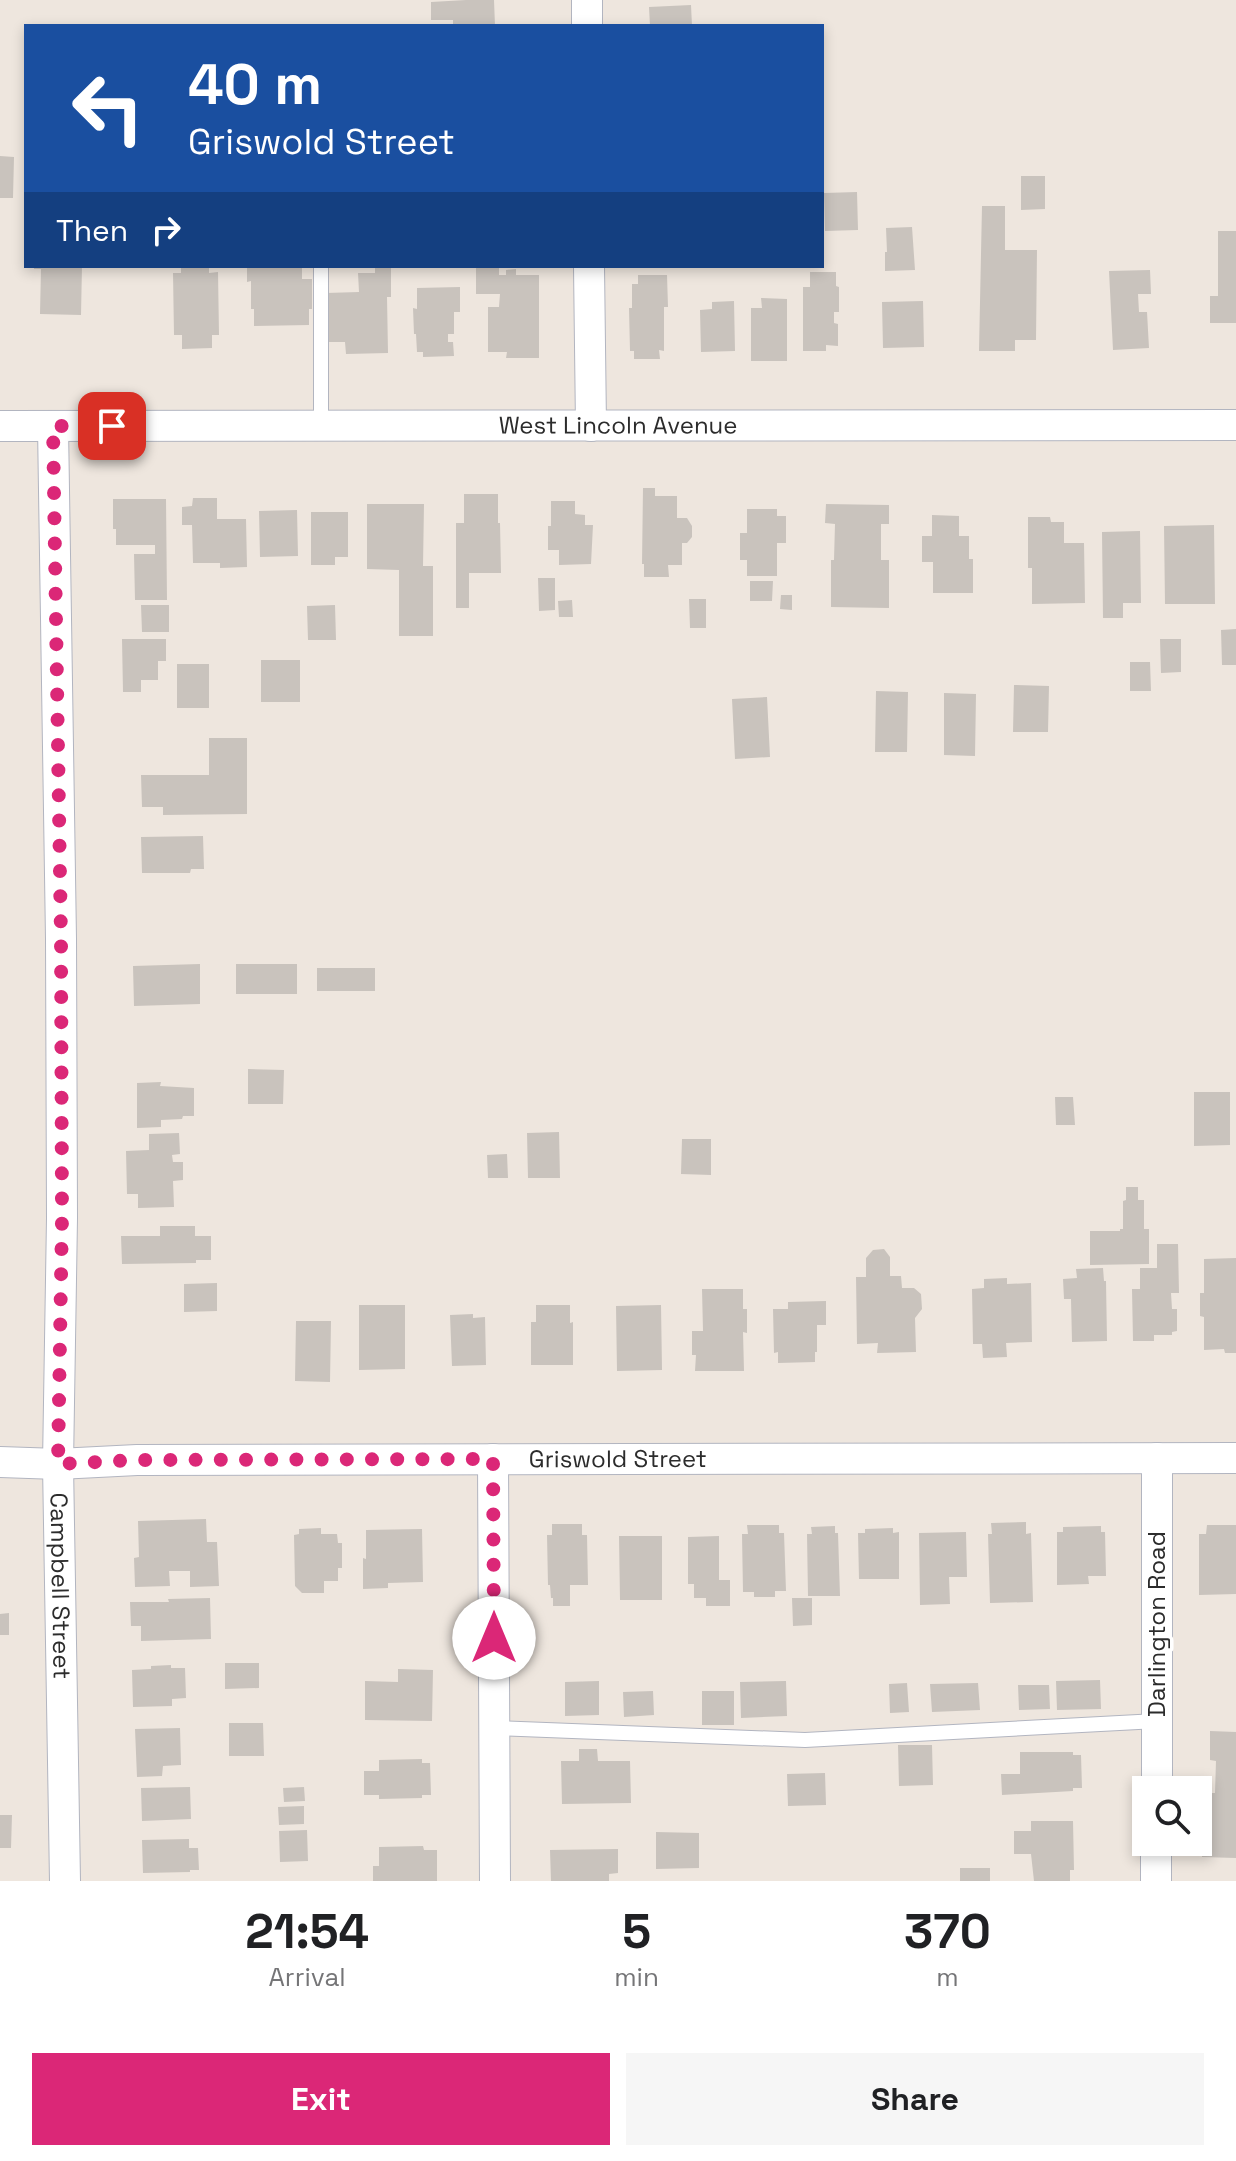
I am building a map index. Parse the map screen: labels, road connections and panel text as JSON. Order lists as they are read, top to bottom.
{
  "streets": {
    "street": [
      "West Lincoln Avenue",
      "Griswold Street",
      "Campbell Street",
      "Darlington Road"
    ]
  },
  "crossings": [
    ["West Lincoln Avenue", "Campbell Street"],
    ["Griswold Street", "Campbell Street"],
    ["Griswold Street", "Darlington Road"]
  ],
  "page": {
    "turn": ["40 m", "Griswold Street"],
    "then": "Then",
    "eta": [
      "21:54",
      "Arrival",
      "5",
      "min",
      "370",
      "m"
    ],
    "buttons": ["Exit", "Share"]
  }
}
